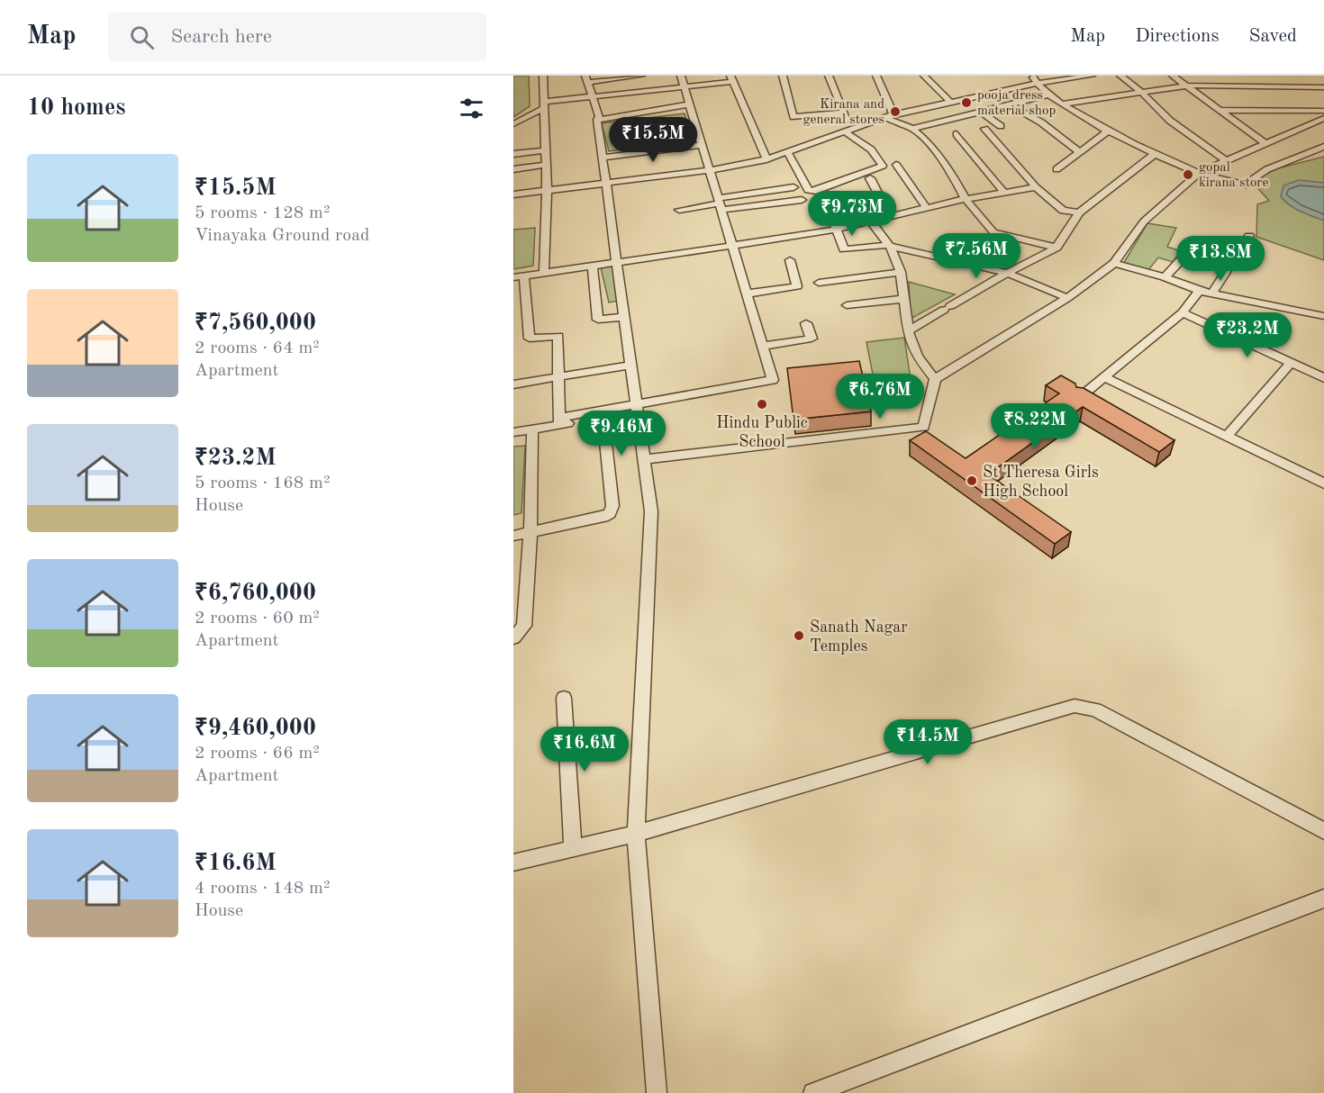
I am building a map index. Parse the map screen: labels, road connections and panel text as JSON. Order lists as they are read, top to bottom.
{
  "places": [
    "pooja dress material shop",
    "Kirana and general stores",
    "gopal kirana store",
    "Hindu Public School",
    "St Theresa Girls High School",
    "Sanath Nagar Temples"
  ],
  "page": {
    "header": "Map",
    "search": "Search here",
    "nav": ["Map", "Directions", "Saved"],
    "heading": "10 homes",
    "price": [
      "₹15.5M",
      "₹9.73M",
      "₹7.56M",
      "₹13.8M",
      "₹23.2M",
      "₹6.76M",
      "₹8.22M",
      "₹9.46M",
      "₹14.5M",
      "₹16.6M"
    ],
    "list": [
      {
        "name": "₹15.5M",
        "note": "5 rooms · 128 m² · Vinayaka Ground road"
      },
      {
        "name": "₹7,560,000",
        "note": "2 rooms · 64 m² · Apartment"
      },
      {
        "name": "₹23.2M",
        "note": "5 rooms · 168 m² · House"
      },
      {
        "name": "₹6,760,000",
        "note": "2 rooms · 60 m² · Apartment"
      },
      {
        "name": "₹9,460,000",
        "note": "2 rooms · 66 m² · Apartment"
      },
      {
        "name": "₹16.6M",
        "note": "4 rooms · 148 m² · House"
      }
    ]
  }
}
